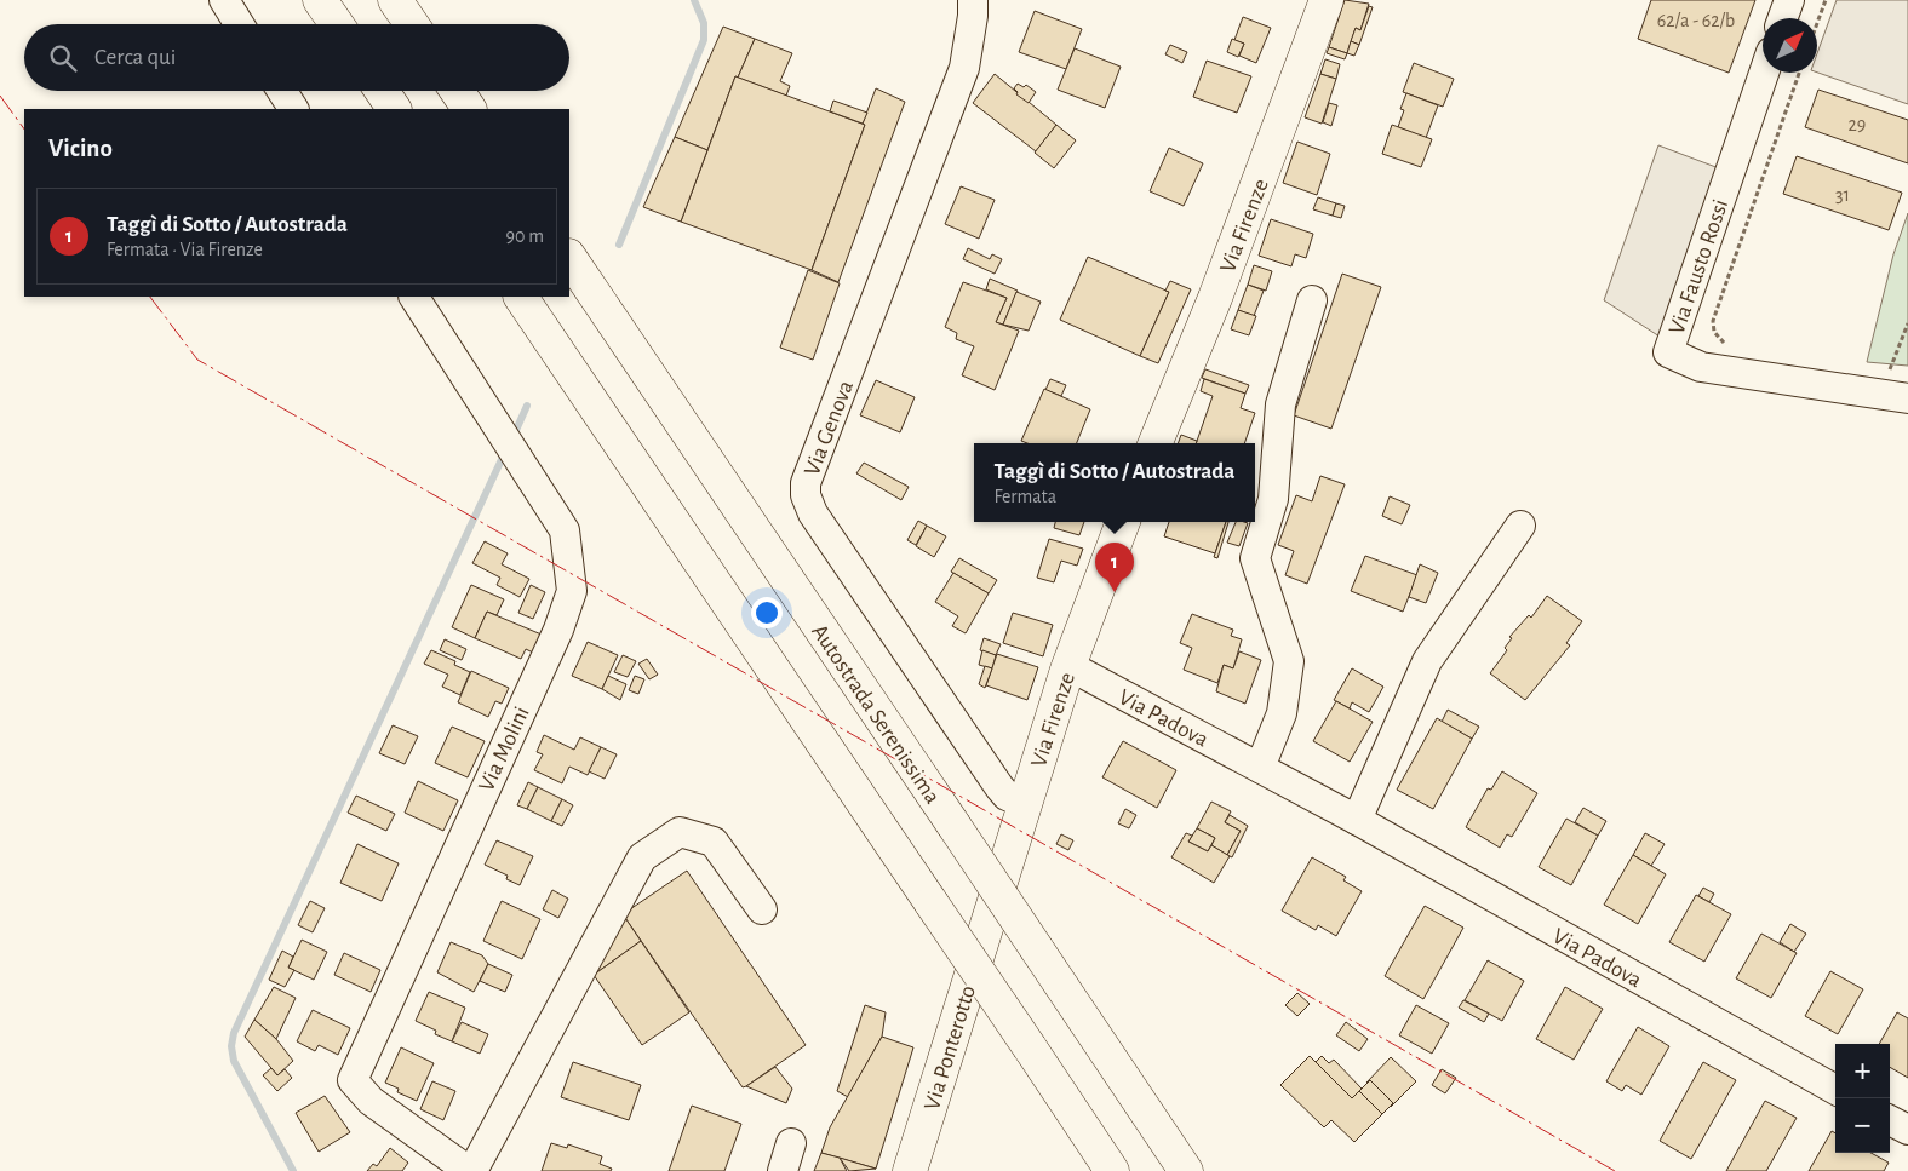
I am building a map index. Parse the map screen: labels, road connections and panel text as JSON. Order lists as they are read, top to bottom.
{
  "streets": {
    "main road": ["Via Firenze", "Autostrada Serenissima", "Via Ponterotto"],
    "street": [
      "Via Fausto Rossi",
      "Via Genova",
      "Via Padova",
      "Via Molini"
    ]
  },
  "crossings": [
    ["Via Firenze", "Via Genova"],
    ["Via Firenze", "Via Padova"],
    ["Via Firenze", "Via Ponterotto"]
  ],
  "house_numbers": ["62/a - 62/b", "29", "31"],
  "north": "top right",
  "page": {
    "search": "Cerca qui",
    "heading": "Vicino",
    "list": [
      {
        "mark": "1",
        "name": "Taggì di Sotto / Autostrada",
        "note": "Fermata · Via Firenze",
        "value": "90 m"
      }
    ],
    "popup": ["Taggì di Sotto / Autostrada", "Fermata"],
    "pins": "1",
    "map_buttons": ["+", "−"]
  }
}
